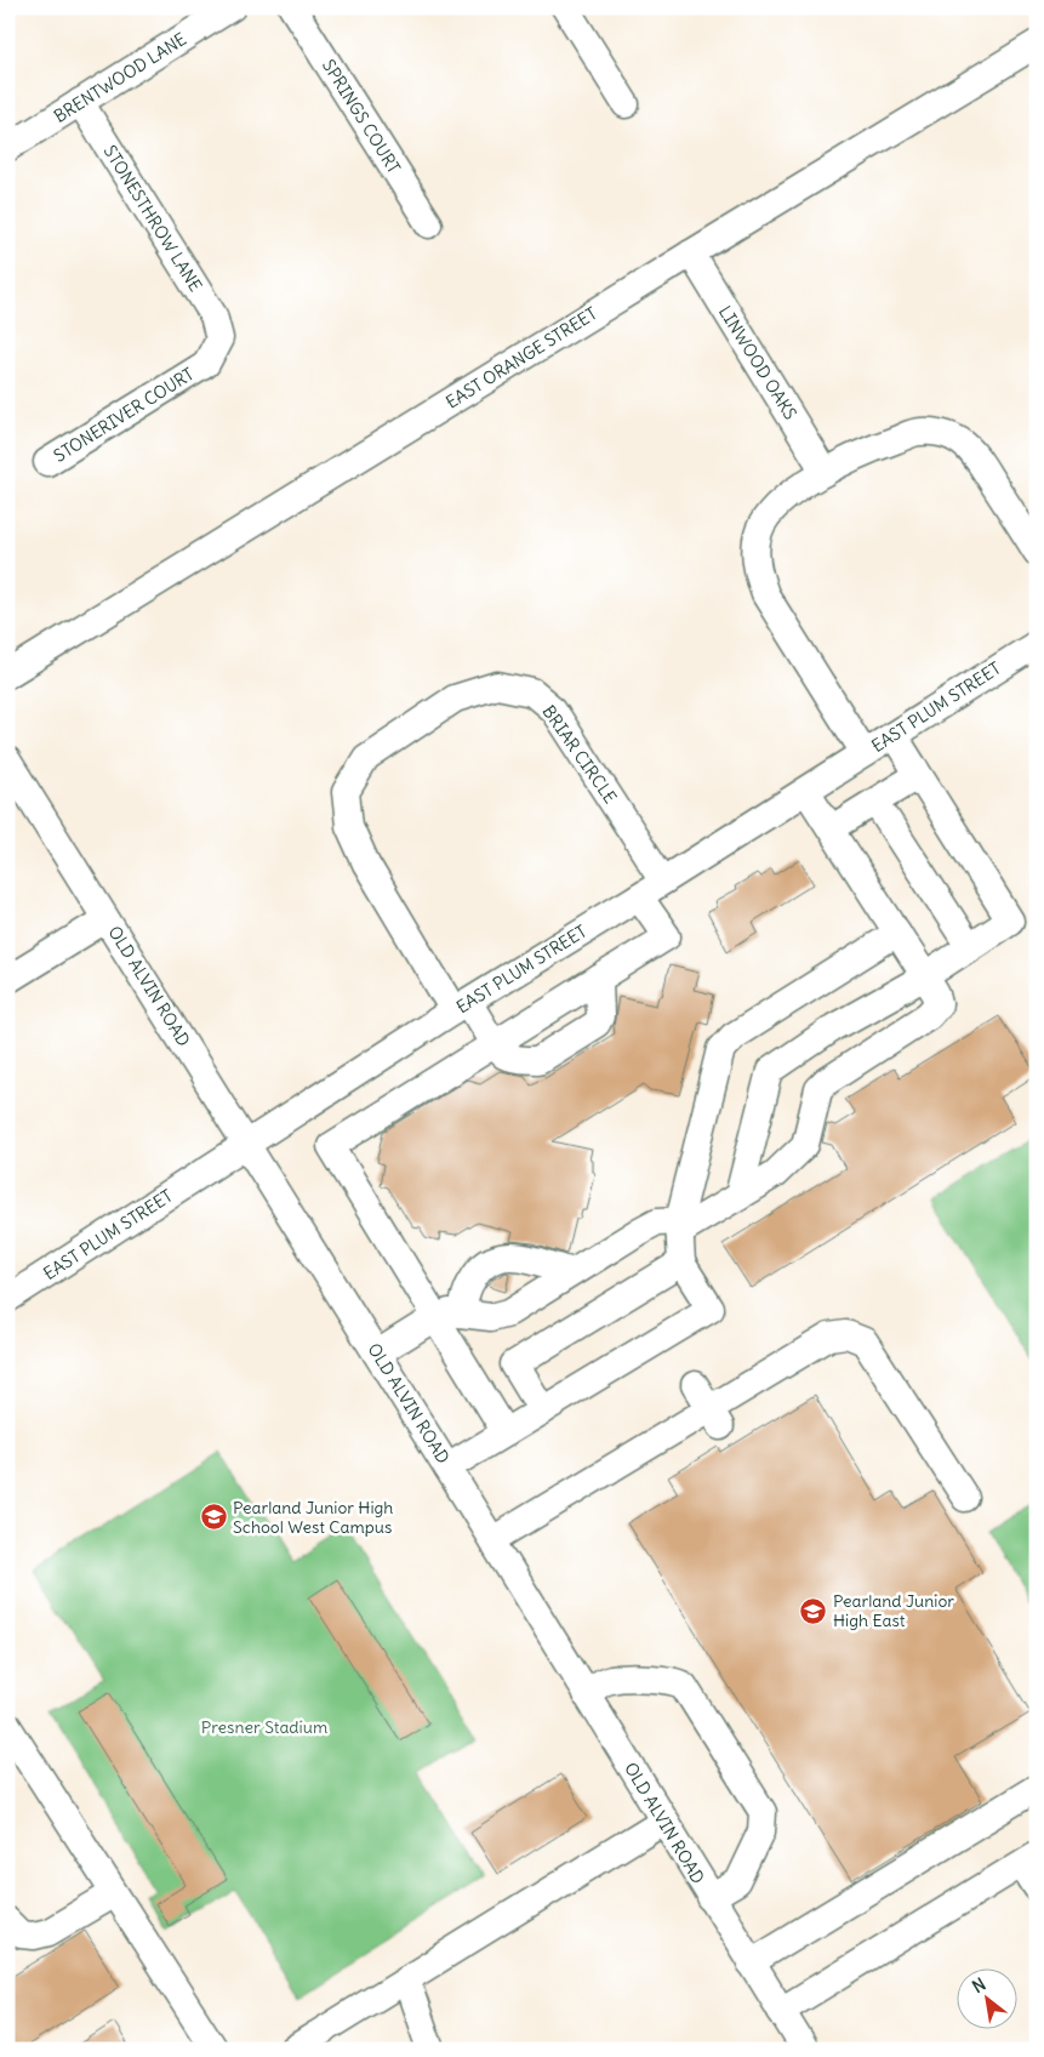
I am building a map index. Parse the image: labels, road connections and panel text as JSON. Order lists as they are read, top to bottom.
{
  "streets": {
    "street": [
      "BRENTWOOD LANE",
      "SPRINGS COURT",
      "STONESTHROW LANE",
      "EAST ORANGE STREET",
      "LINWOOD OAKS",
      "STONERIVER COURT",
      "EAST PLUM STREET",
      "BRIAR CIRCLE",
      "OLD ALVIN ROAD"
    ]
  },
  "crossings": [
    ["BRENTWOOD LANE", "STONESTHROW LANE"],
    ["STONESTHROW LANE", "STONERIVER COURT"],
    ["EAST ORANGE STREET", "LINWOOD OAKS"],
    ["EAST PLUM STREET", "BRIAR CIRCLE"],
    ["EAST PLUM STREET", "OLD ALVIN ROAD"]
  ],
  "parks": ["Presner Stadium"],
  "places": {
    "school or university": ["Pearland Junior High School West Campus", "Pearland Junior High East"]
  },
  "north": "top left"
}
